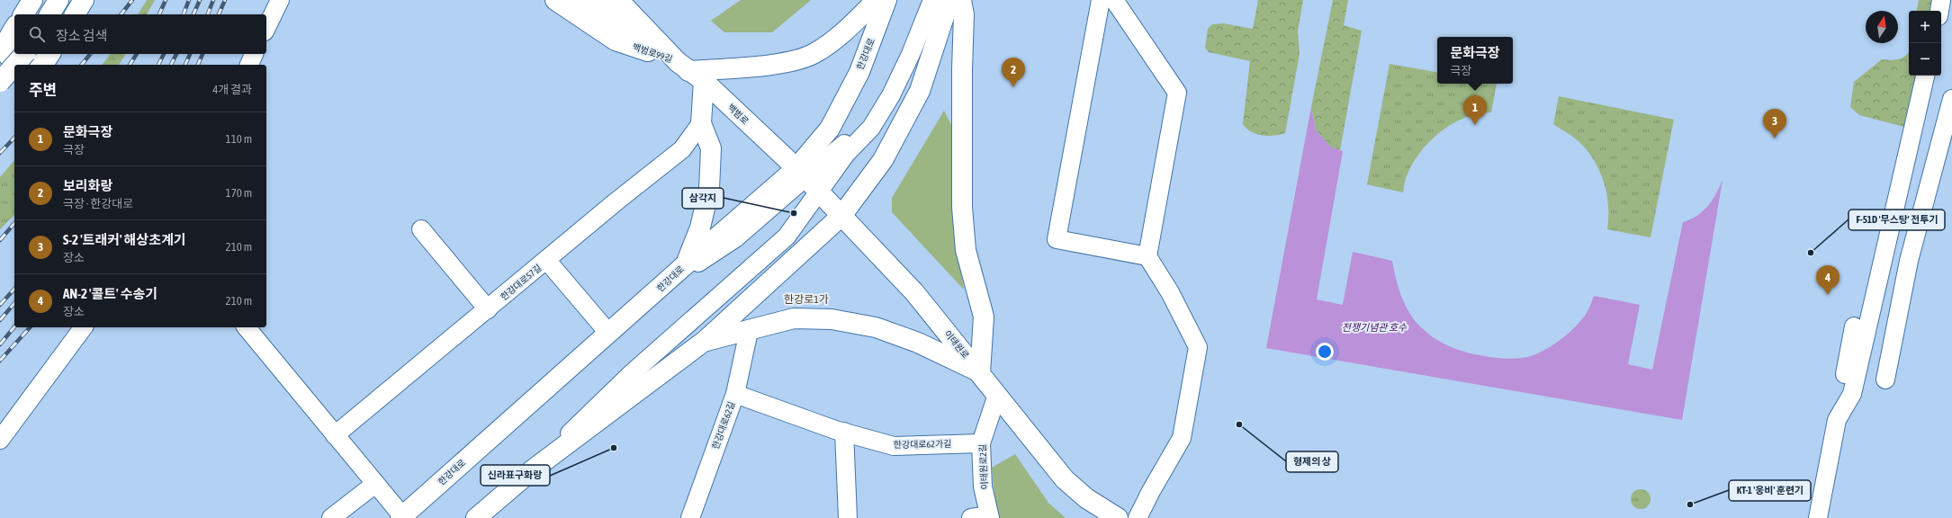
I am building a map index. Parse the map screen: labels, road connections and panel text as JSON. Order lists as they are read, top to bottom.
{
  "streets": {
    "main road": [
      "백범로99길",
      "한강대로",
      "백범로",
      "이태원로"
    ],
    "street": [
      "한강대로57길",
      "한강대로62길",
      "한강대로62가길",
      "이태원로2길"
    ]
  },
  "crossings": [
    ["백범로99길", "백범로"],
    ["한강대로", "백범로"],
    ["한강대로", "이태원로"],
    ["백범로", "이태원로"],
    ["이태원로", "이태원로2길"],
    ["한강대로62길", "한강대로62가길"],
    ["한강대로62가길", "이태원로2길"]
  ],
  "districts": ["한강로1가"],
  "water": ["전쟁기념관 호수"],
  "places": [
    "삼각지",
    "F-51D '무스탕' 전투기",
    "형제의 상",
    "신라표구화랑",
    "KT-1 '웅비' 훈련기"
  ],
  "north": "top",
  "page": {
    "map_buttons": ["+", "−"],
    "search": "장소 검색",
    "popup": ["문화극장", "극장"],
    "pins": [
      "2",
      "1",
      "3",
      "4"
    ],
    "heading": ["주변", "4개 결과"],
    "list": [
      {
        "mark": "1",
        "name": "문화극장",
        "note": "극장",
        "value": "110 m"
      },
      {
        "mark": "2",
        "name": "보리화랑",
        "note": "극장 · 한강대로",
        "value": "170 m"
      },
      {
        "mark": "3",
        "name": "S-2 '트래커' 해상초계기",
        "note": "장소",
        "value": "210 m"
      },
      {
        "mark": "4",
        "name": "AN-2 '콜트' 수송기",
        "note": "장소",
        "value": "210 m"
      }
    ]
  }
}
